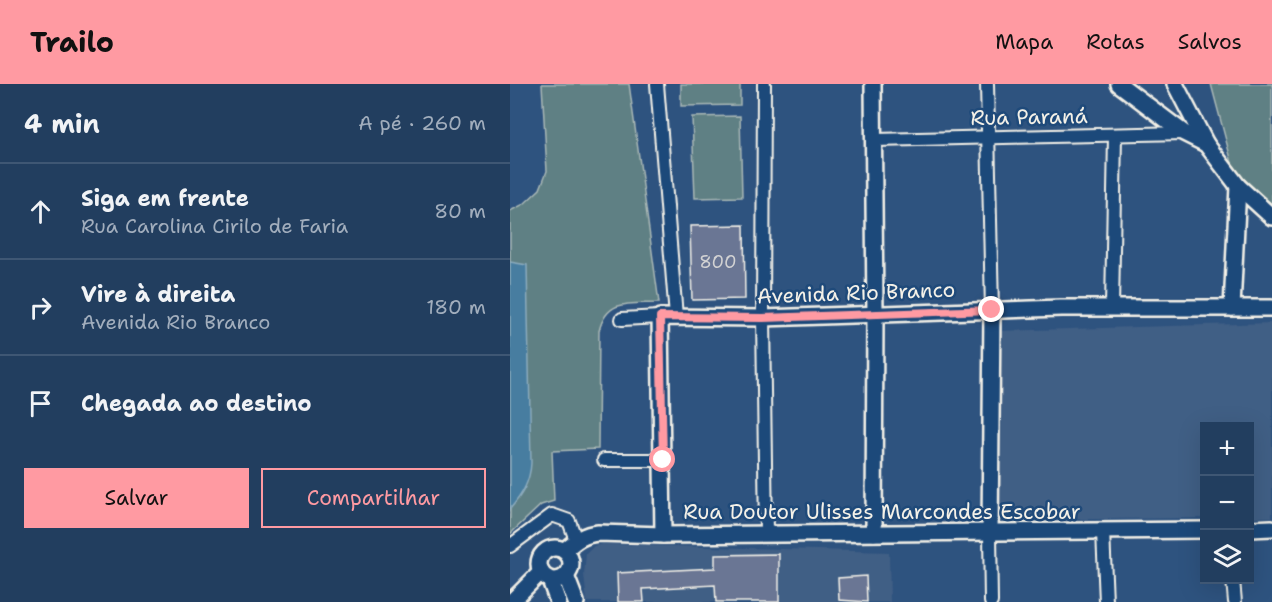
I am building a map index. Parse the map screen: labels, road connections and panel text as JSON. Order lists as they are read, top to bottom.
{
  "streets": {
    "street": ["Rua Paraná", "Avenida Rio Branco", "Rua Doutor Ulisses Marcondes Escobar"]
  },
  "house_numbers": ["800"],
  "page": {
    "header": "Trailo",
    "nav": ["Mapa", "Rotas", "Salvos"],
    "heading": ["4 min", "A pé · 260 m"],
    "list": [
      ["Siga em frente", "Rua Carolina Cirilo de Faria", "80 m"],
      ["Vire à direita", "Avenida Rio Branco", "180 m"],
      "Chegada ao destino"
    ],
    "map_buttons": ["+", "−"],
    "buttons": ["Salvar", "Compartilhar"]
  }
}
